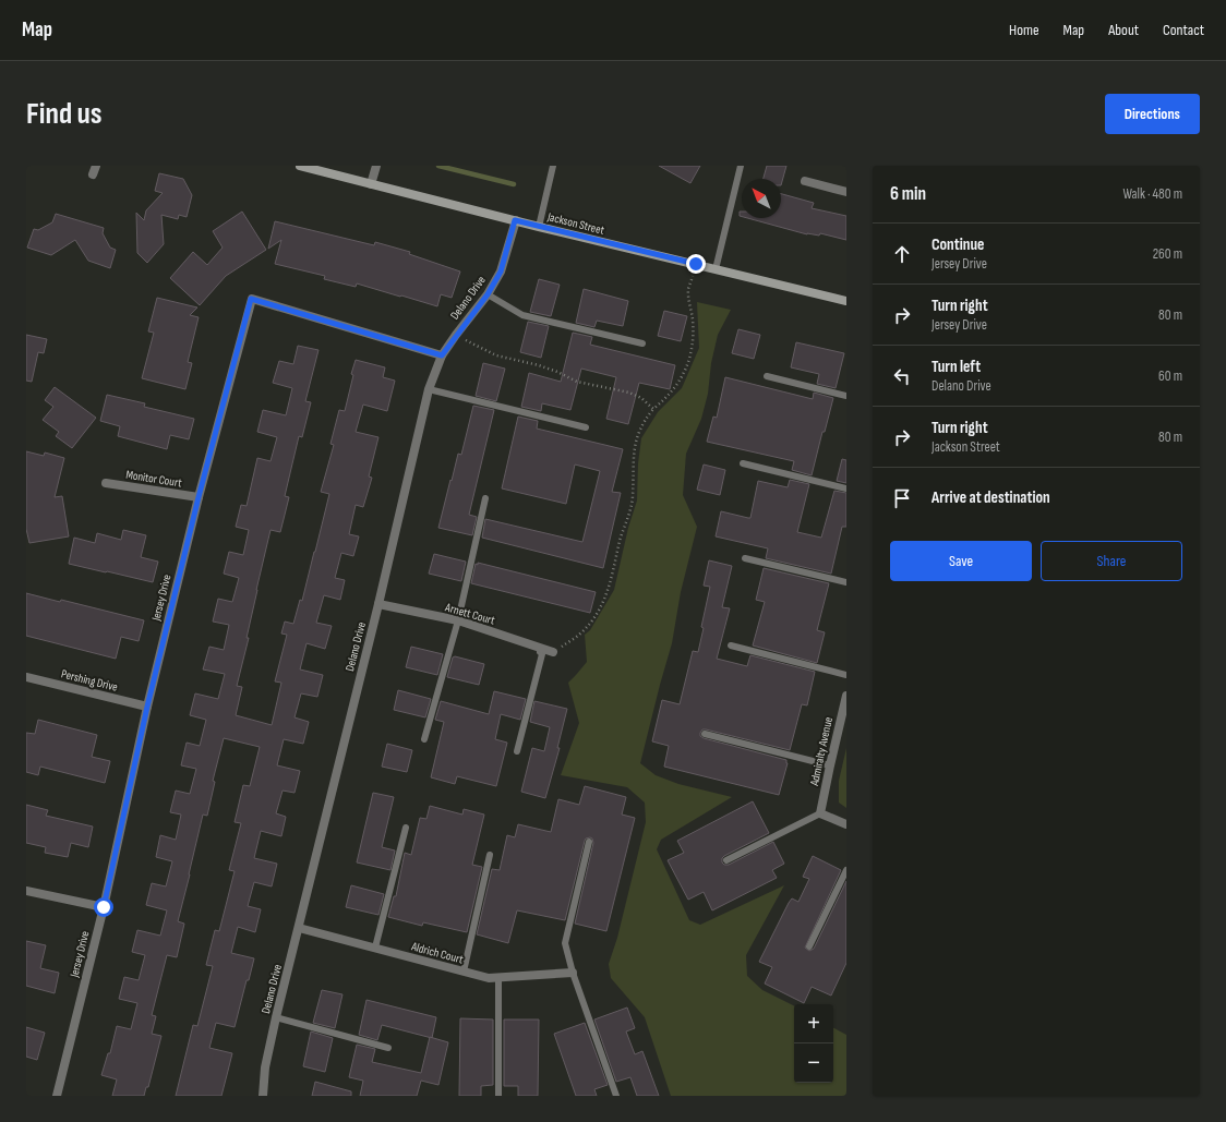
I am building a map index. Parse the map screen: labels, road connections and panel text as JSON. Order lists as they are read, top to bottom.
{
  "streets": {
    "main road": ["Jackson Street"],
    "street": [
      "Delano Drive",
      "Monitor Court",
      "Jersey Drive",
      "Arnett Court",
      "Pershing Drive",
      "Admiralty Avenue",
      "Aldrich Court"
    ]
  },
  "crossings": [
    ["Jackson Street", "Delano Drive"],
    ["Delano Drive", "Jersey Drive"],
    ["Delano Drive", "Arnett Court"],
    ["Delano Drive", "Aldrich Court"],
    ["Monitor Court", "Jersey Drive"],
    ["Jersey Drive", "Pershing Drive"]
  ],
  "north": "top left",
  "page": {
    "header": "Map",
    "nav": [
      "Home",
      "Map",
      "About",
      "Contact"
    ],
    "buttons": [
      "Directions",
      ["Save", "Share"]
    ],
    "title": "Find us",
    "heading": ["6 min", "Walk · 480 m"],
    "list": [
      ["Continue", "Jersey Drive", "260 m"],
      ["Turn right", "Jersey Drive", "80 m"],
      ["Turn left", "Delano Drive", "60 m"],
      ["Turn right", "Jackson Street", "80 m"],
      "Arrive at destination"
    ],
    "map_buttons": ["+", "−"]
  }
}
